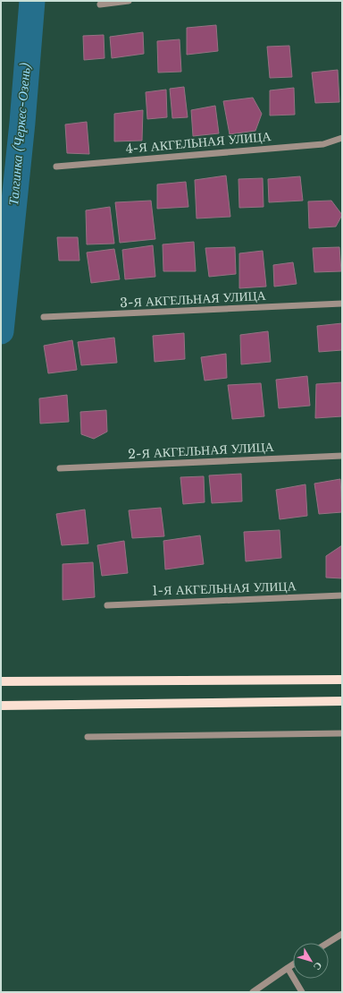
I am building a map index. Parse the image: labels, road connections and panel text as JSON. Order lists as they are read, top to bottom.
{
  "streets": {
    "street": [
      "4-Я АКГЕЛЬНАЯ УЛИЦА",
      "3-Я АКГЕЛЬНАЯ УЛИЦА",
      "2-Я АКГЕЛЬНАЯ УЛИЦА",
      "1-Я АКГЕЛЬНАЯ УЛИЦА"
    ]
  },
  "water": ["Талгинка (Черкес-Озень)"],
  "north": "bottom right"
}
